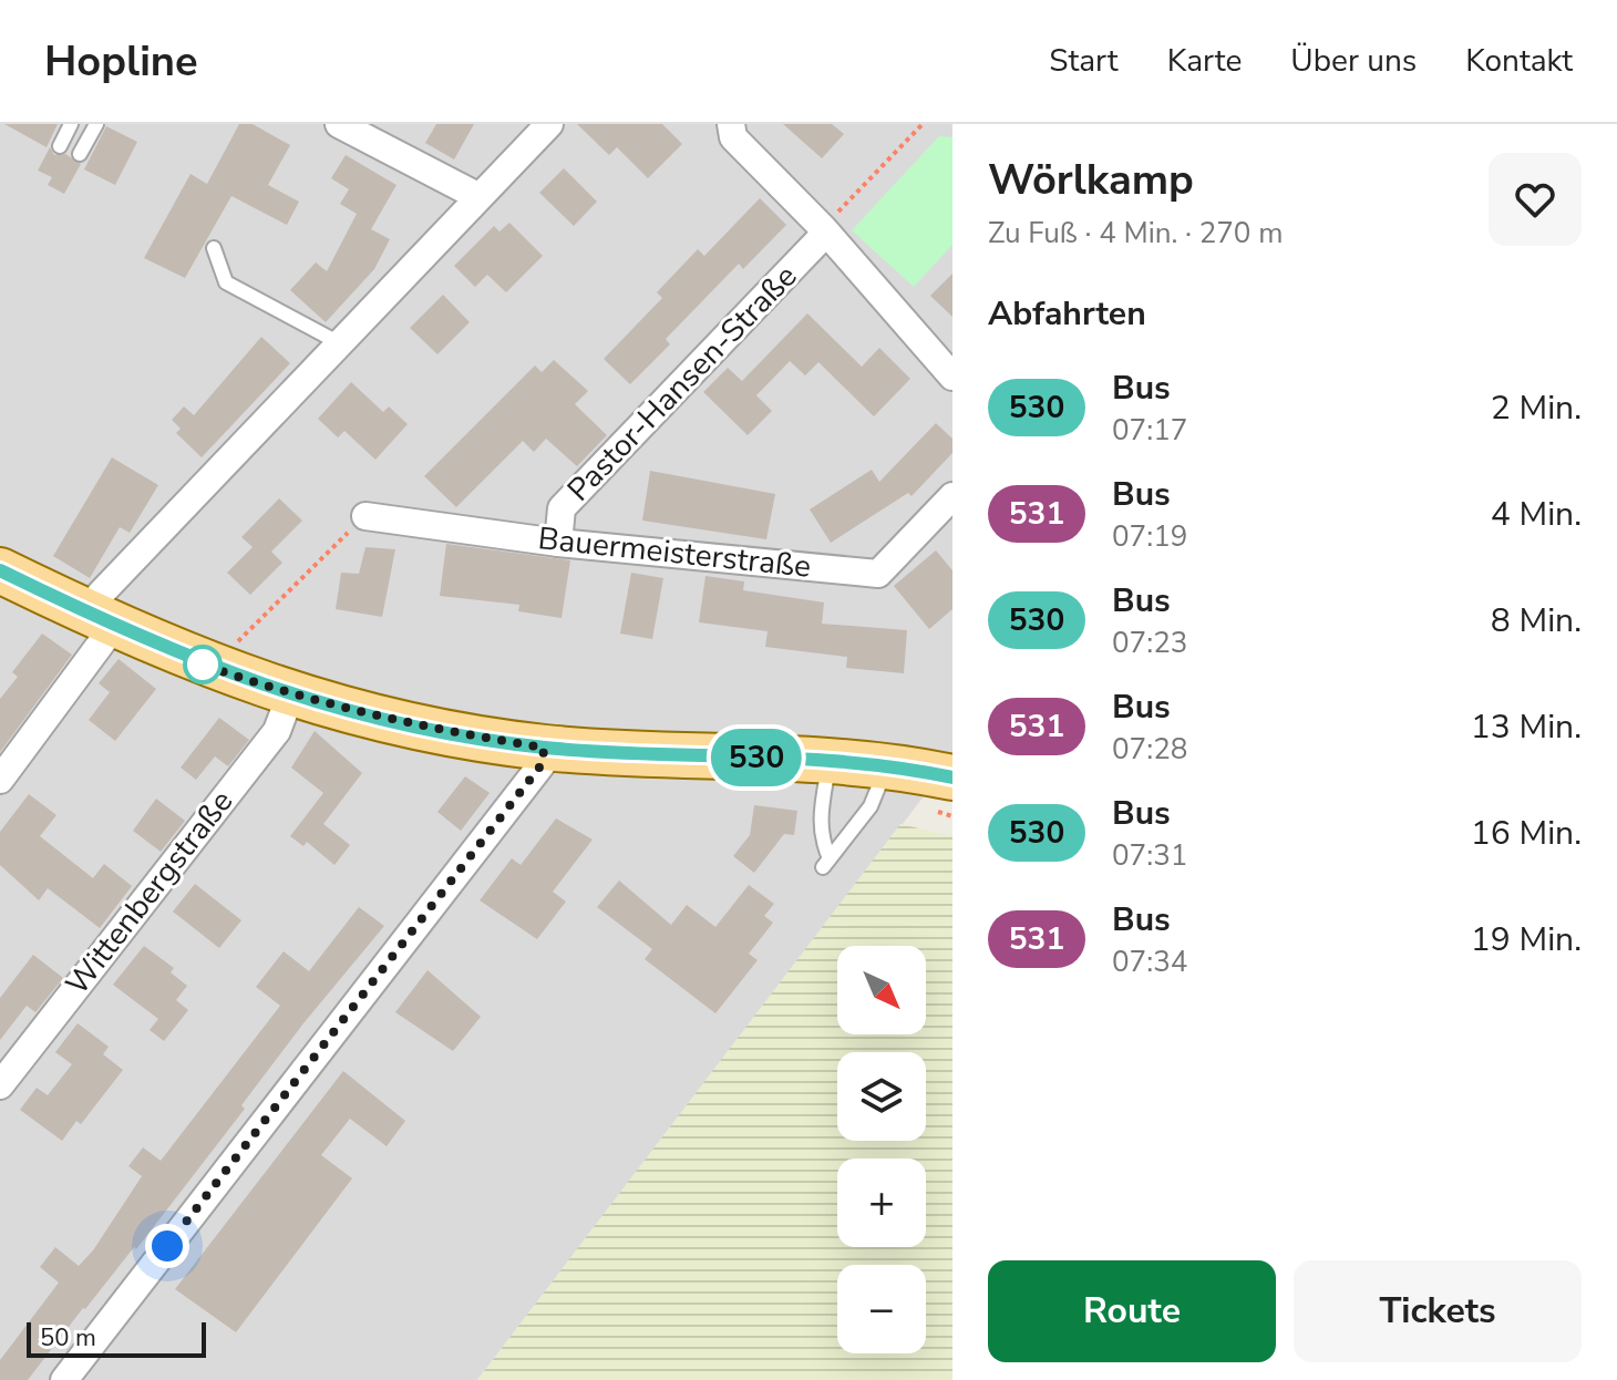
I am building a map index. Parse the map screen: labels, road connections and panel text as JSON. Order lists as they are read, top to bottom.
{
  "streets": {
    "street": ["Pastor-Hansen-Straße", "Bauermeisterstraße", "Wittenbergstraße"]
  },
  "crossings": [
    ["Pastor-Hansen-Straße", "Bauermeisterstraße"]
  ],
  "lines": ["bus line 530"],
  "scale_bar": "50 m",
  "north": "bottom right",
  "page": {
    "header": "Hopline",
    "nav": [
      "Start",
      "Karte",
      "Über uns",
      "Kontakt"
    ],
    "on_map": "530",
    "heading": [
      ["Wörlkamp", "Zu Fuß · 4 Min. · 270 m"],
      "Abfahrten"
    ],
    "list": [
      {
        "mark": "530",
        "name": "Bus",
        "note": "07:17",
        "value": "2 Min."
      },
      {
        "mark": "531",
        "name": "Bus",
        "note": "07:19",
        "value": "4 Min."
      },
      {
        "mark": "530",
        "name": "Bus",
        "note": "07:23",
        "value": "8 Min."
      },
      {
        "mark": "531",
        "name": "Bus",
        "note": "07:28",
        "value": "13 Min."
      },
      {
        "mark": "530",
        "name": "Bus",
        "note": "07:31",
        "value": "16 Min."
      },
      {
        "mark": "531",
        "name": "Bus",
        "note": "07:34",
        "value": "19 Min."
      }
    ],
    "map_buttons": ["+", "−"],
    "buttons": ["Route", "Tickets"],
    "scale": "50 m"
  }
}
